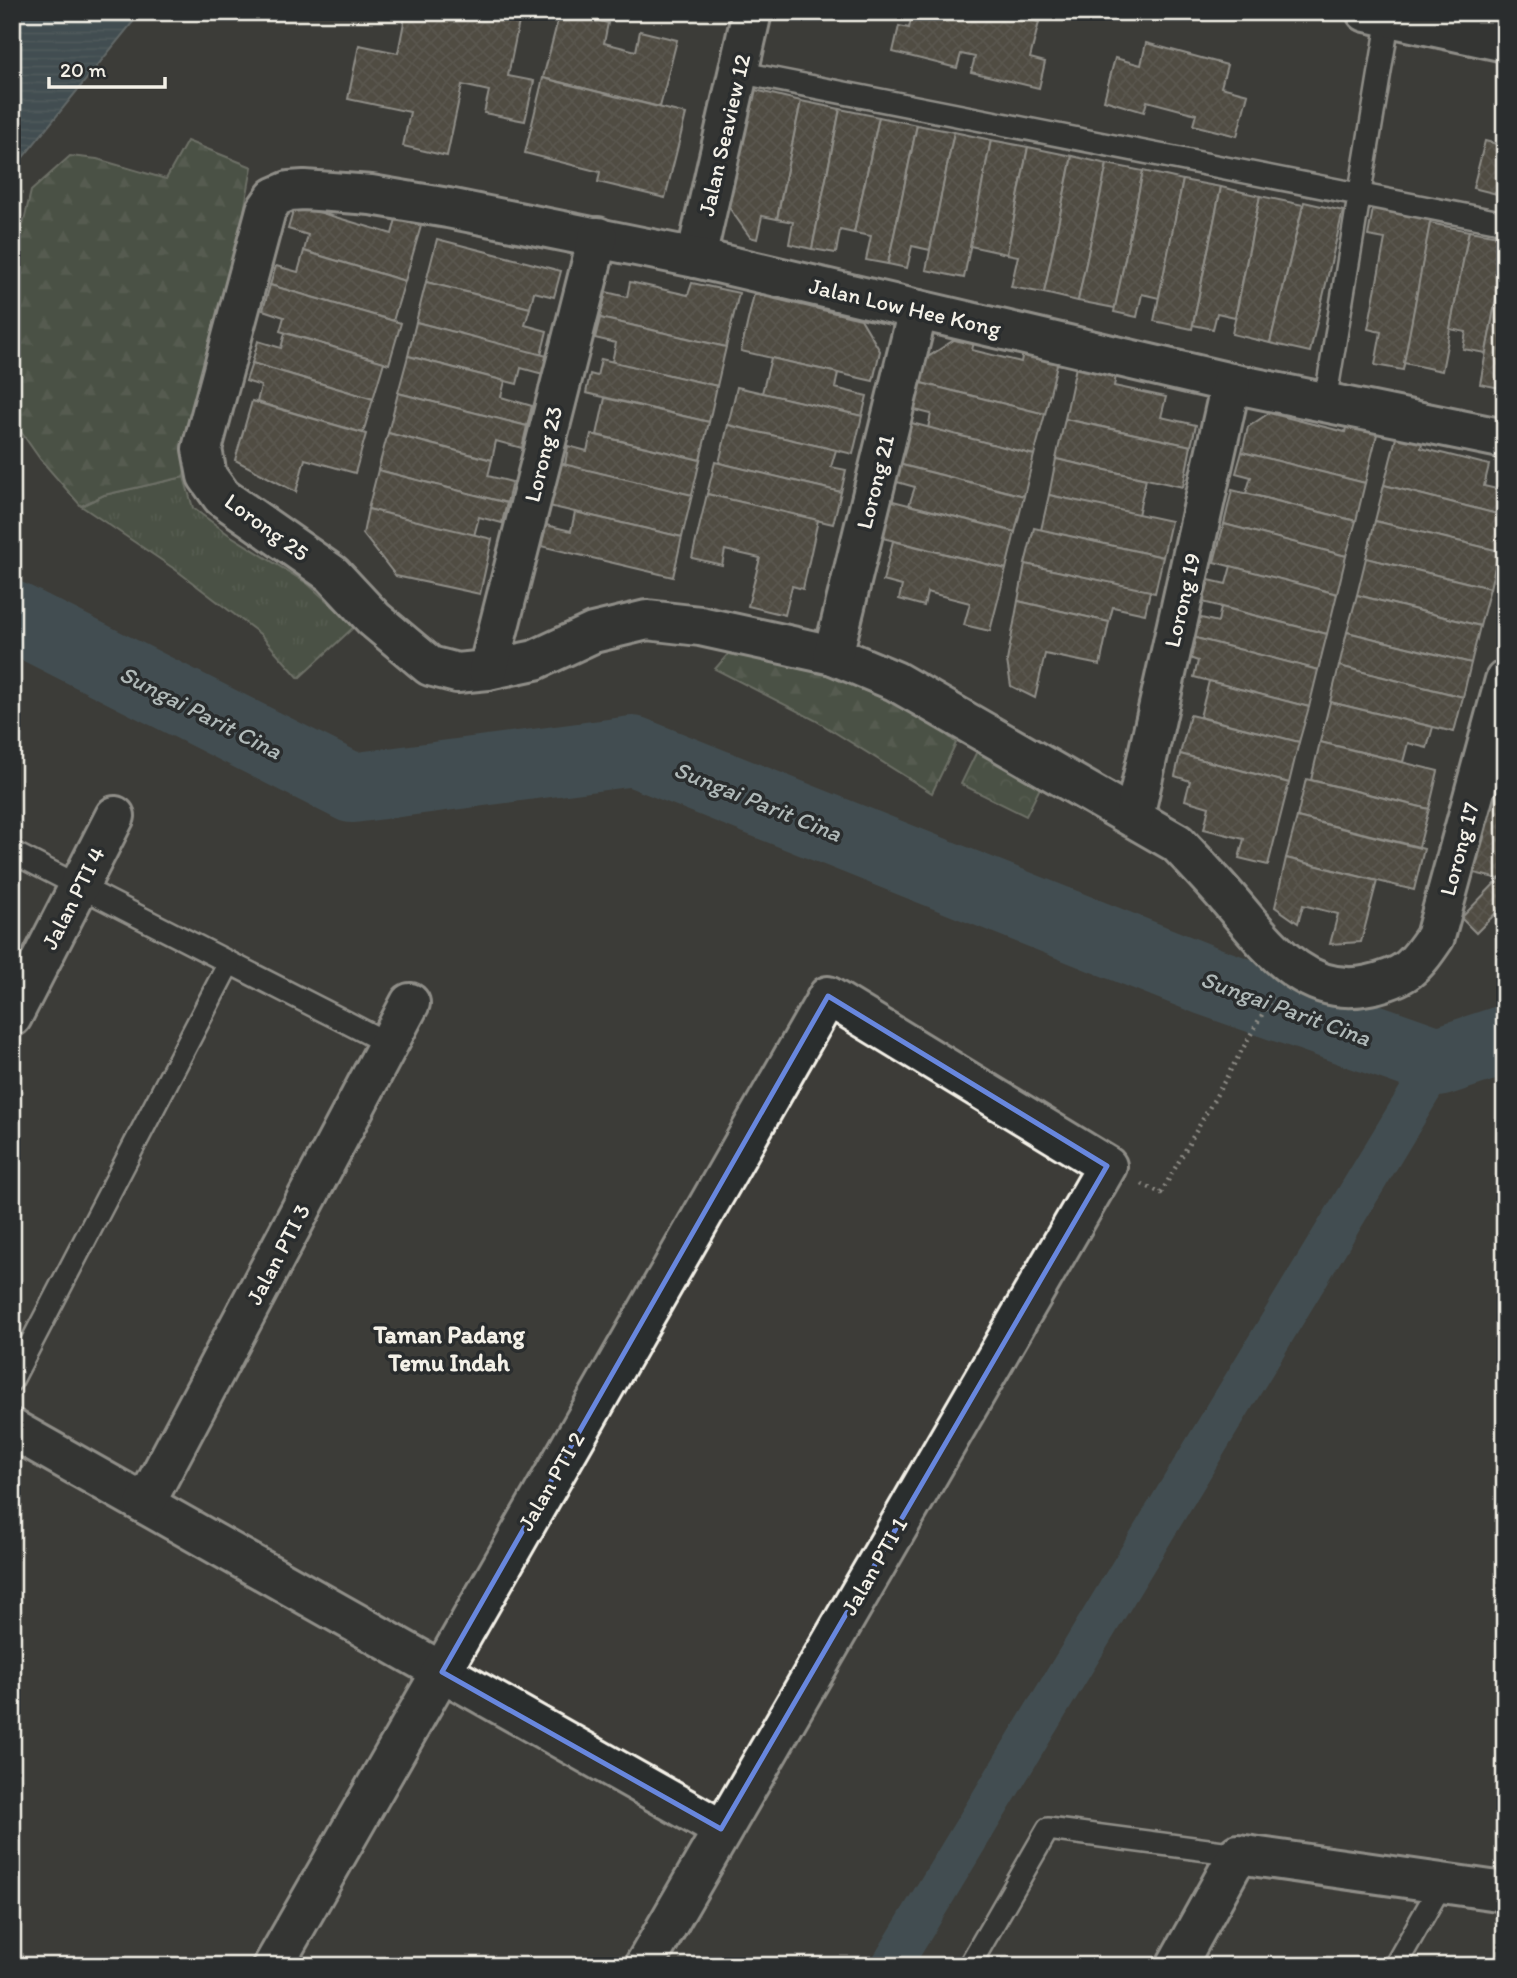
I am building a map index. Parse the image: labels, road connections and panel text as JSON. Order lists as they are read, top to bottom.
{
  "streets": {
    "street": [
      "Jalan Seaview 12",
      "Jalan Low Hee Kong",
      "Lorong 23",
      "Lorong 21",
      "Lorong 25",
      "Lorong 19",
      "Lorong 17",
      "Jalan PTI 4",
      "Jalan PTI 3",
      "Jalan PTI 2",
      "Jalan PTI 1"
    ]
  },
  "crossings": [
    ["Jalan Seaview 12", "Jalan Low Hee Kong"],
    ["Jalan Low Hee Kong", "Lorong 23"],
    ["Jalan Low Hee Kong", "Lorong 21"],
    ["Jalan Low Hee Kong", "Lorong 25"],
    ["Jalan Low Hee Kong", "Lorong 19"],
    ["Lorong 23", "Lorong 25"],
    ["Lorong 21", "Lorong 25"],
    ["Lorong 25", "Lorong 19"],
    ["Lorong 25", "Lorong 17"],
    ["Jalan PTI 2", "Jalan PTI 1"]
  ],
  "districts": ["Taman Padang Temu Indah"],
  "water": ["Sungai Parit Cina"],
  "scale_bar": "20 m"
}
